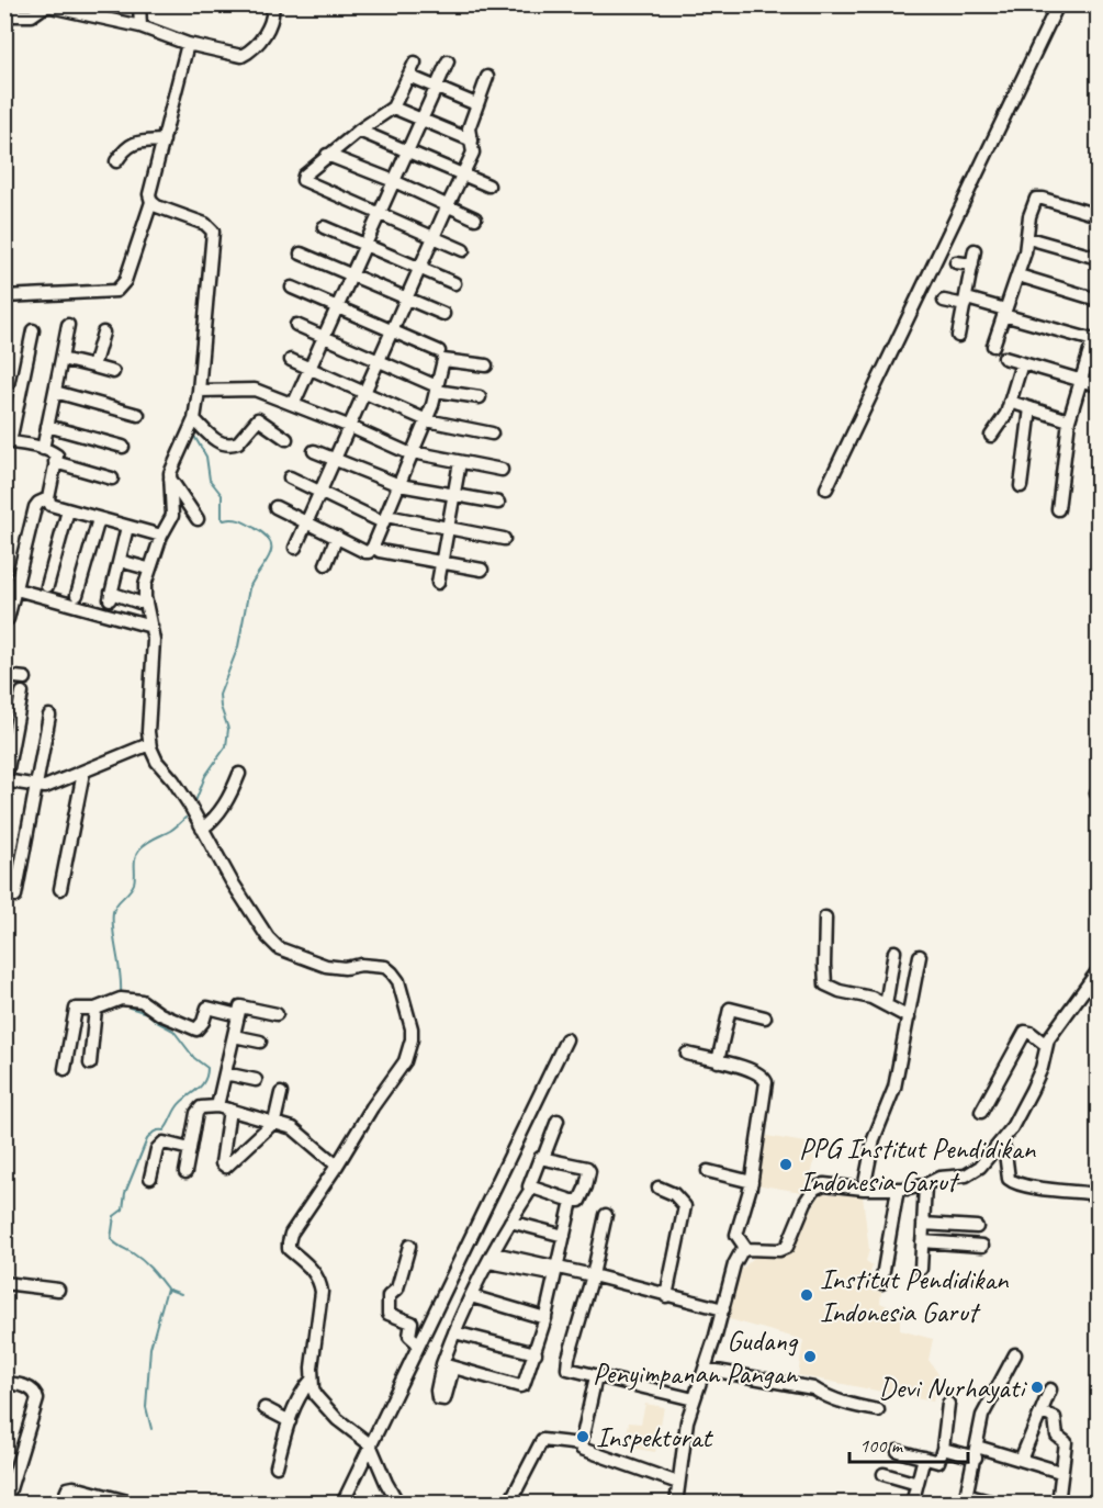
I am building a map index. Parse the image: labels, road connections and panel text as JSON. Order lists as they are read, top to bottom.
{
  "places": [
    "PPG Institut Pendidikan Indonesia Garut",
    "Institut Pendidikan Indonesia Garut",
    "Gudang Penyimpanan Pangan",
    "Devi Nurhayati",
    "Inspektorat"
  ],
  "scale_bar": "100 m"
}
